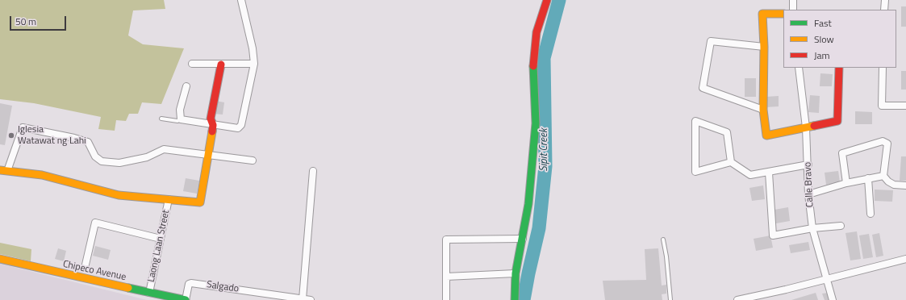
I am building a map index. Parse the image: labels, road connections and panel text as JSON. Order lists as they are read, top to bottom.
{
  "streets": {
    "street": [
      "Calle Bravo",
      "Laong Laan Street",
      "Chipeco Avenue",
      "Salgado"
    ]
  },
  "crossings": [
    ["Laong Laan Street", "Chipeco Avenue"],
    ["Chipeco Avenue", "Salgado"]
  ],
  "water": ["Sipit Creek"],
  "places": ["Iglesia Watawat ng Lahi"],
  "legend": ["Fast", "Slow", "Jam"],
  "scale_bar": "50 m"
}
